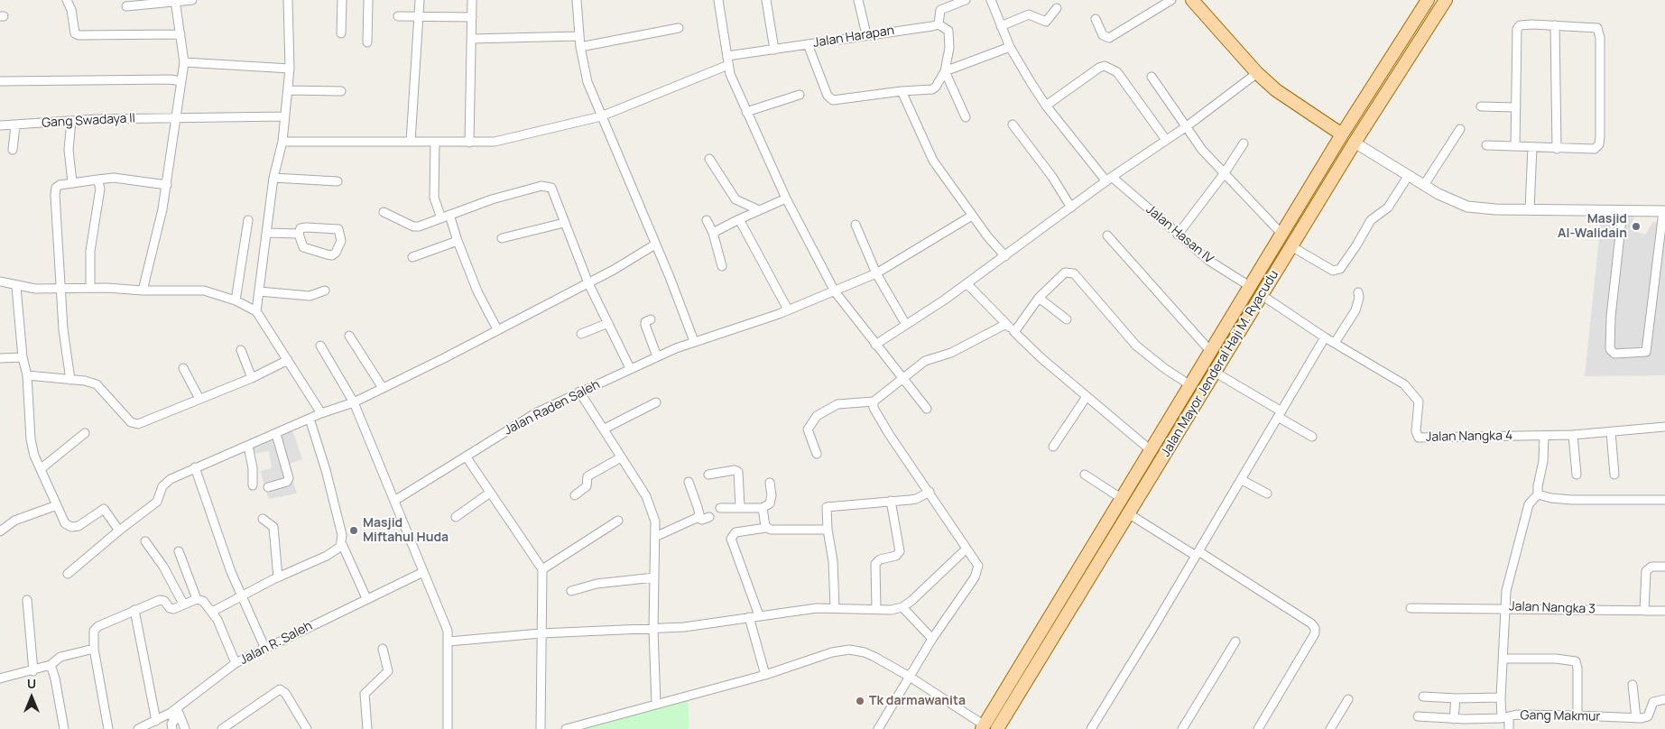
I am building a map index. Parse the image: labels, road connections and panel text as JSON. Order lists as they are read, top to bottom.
{
  "streets": {
    "main road": ["Jalan Mayor Jenderal Haji M. Ryacudu"],
    "street": [
      "Jalan Harapan",
      "Gang Swadaya II",
      "Jalan Hasan IV",
      "Jalan Raden Saleh",
      "Jalan Nangka 4",
      "Jalan Nangka 3",
      "Jalan R. Saleh",
      "Gang Makmur"
    ]
  },
  "crossings": [
    ["Jalan Hasan IV", "Jalan Mayor Jenderal Haji M. Ryacudu"],
    ["Jalan Mayor Jenderal Haji M. Ryacudu", "Jalan Nangka 4"]
  ],
  "places": ["Masjid Al-Walidain", "Masjid Miftahul Huda", "Tk darmawanita"],
  "north": "top"
}
